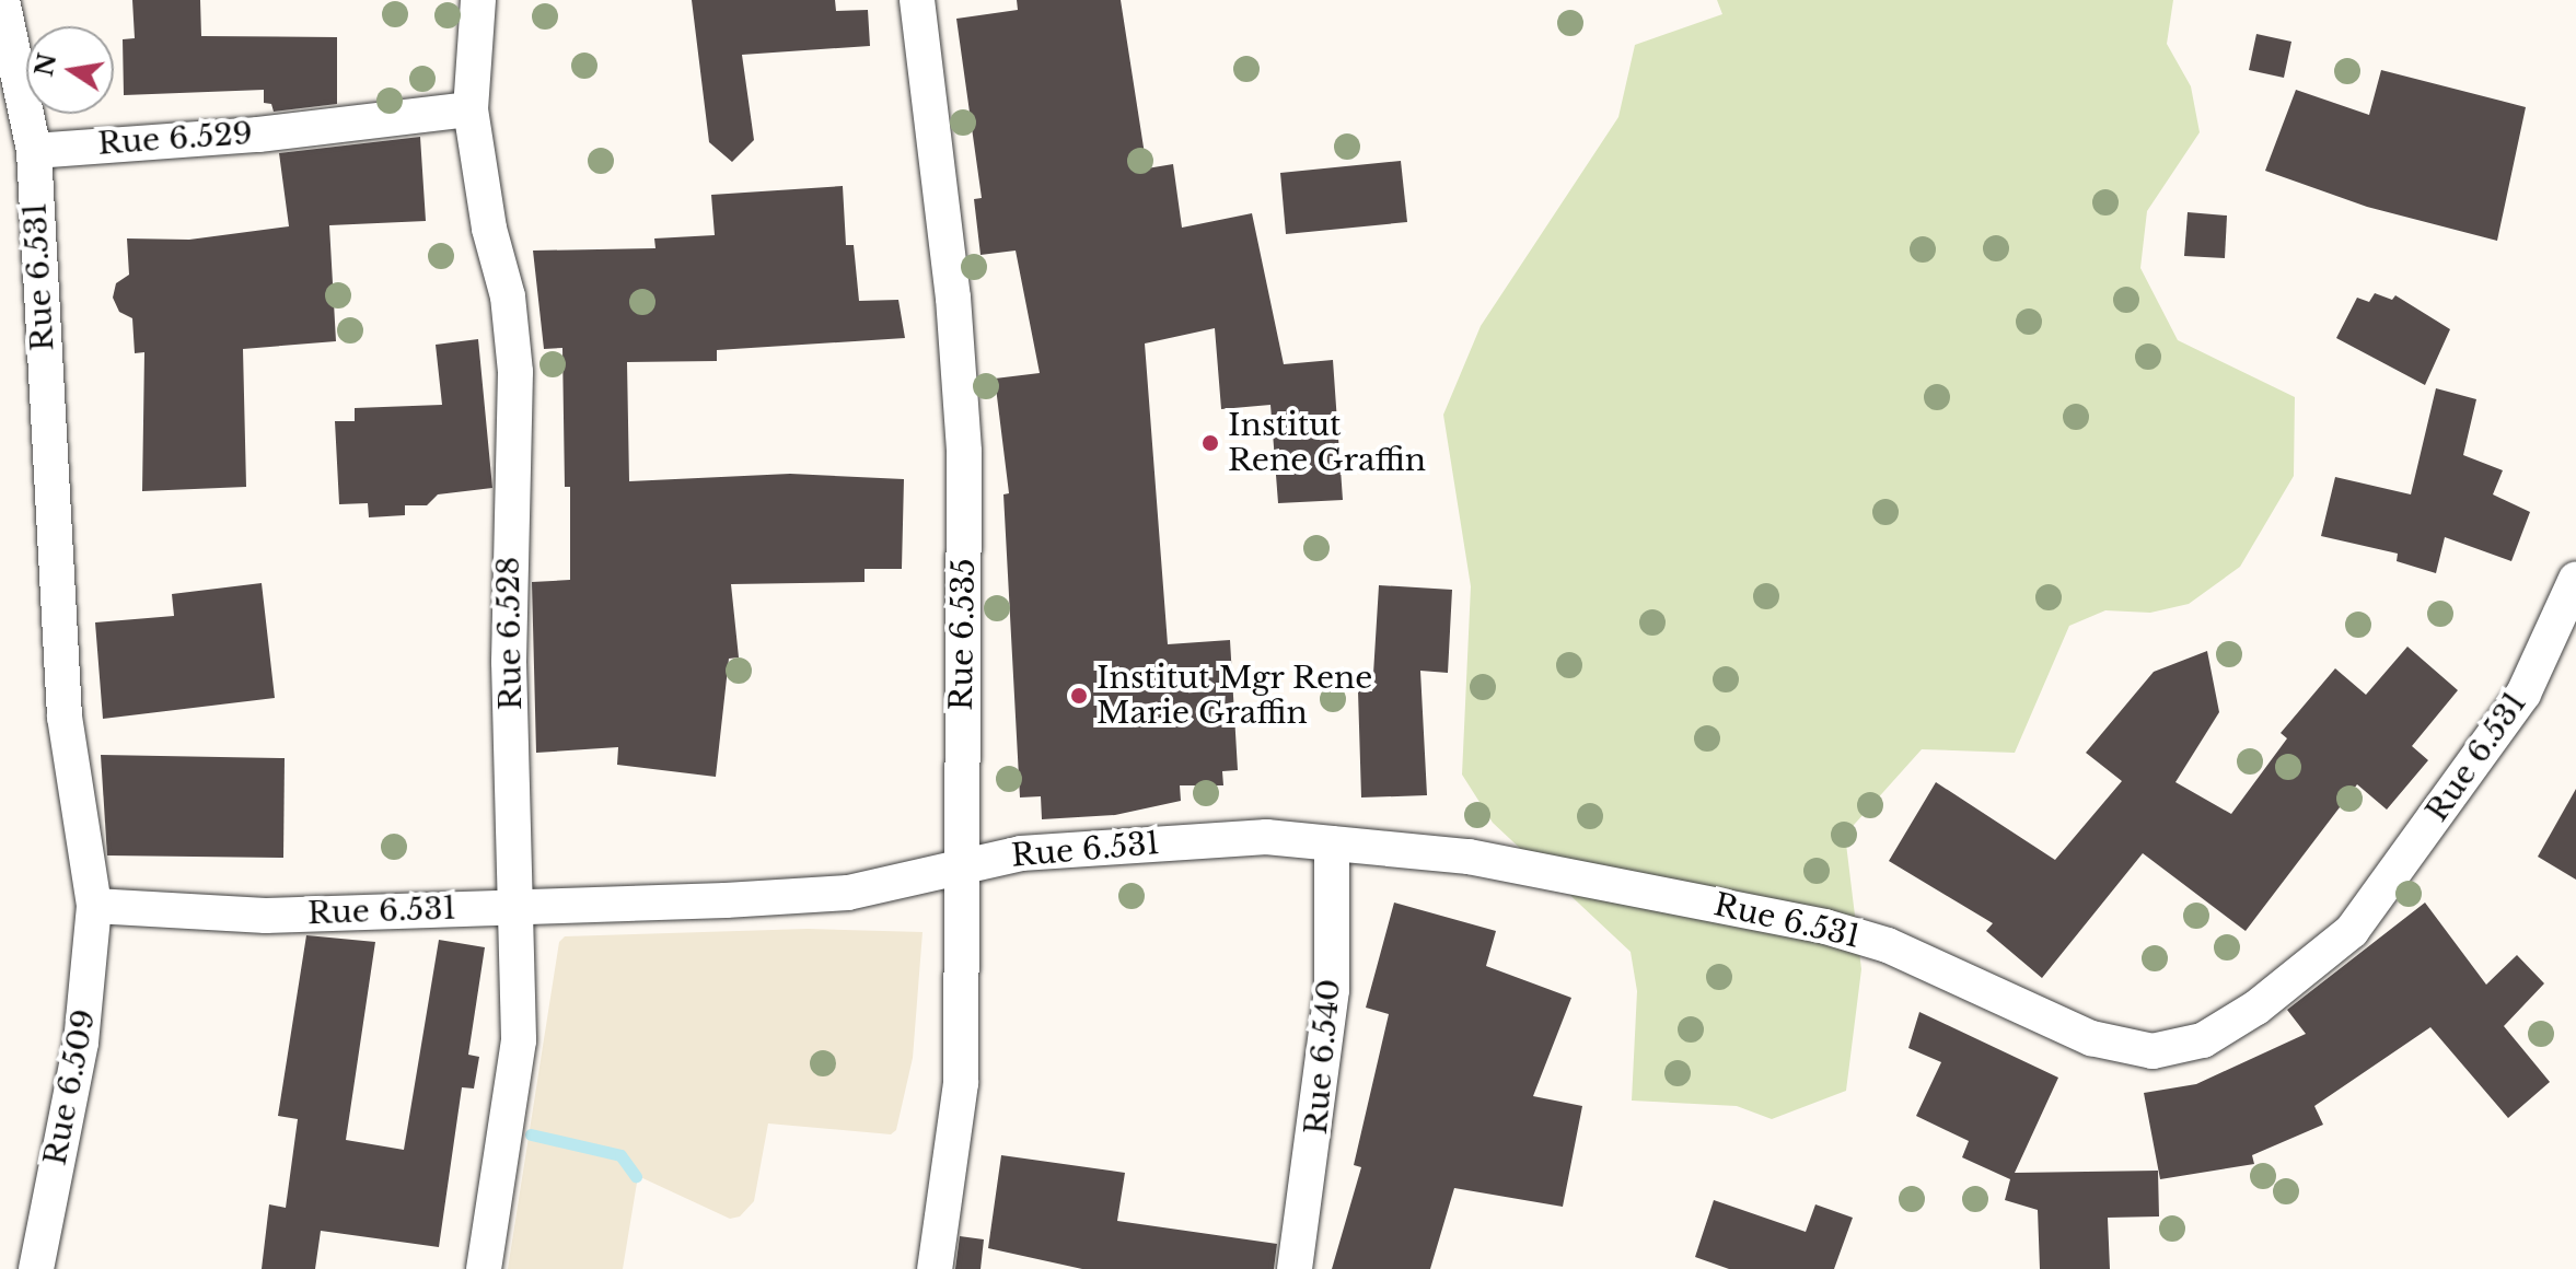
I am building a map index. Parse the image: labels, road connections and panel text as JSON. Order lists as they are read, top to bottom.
{
  "streets": {
    "street": [
      "Rue 6.529",
      "Rue 6.531",
      "Rue 6.528",
      "Rue 6.535",
      "Rue 6.540",
      "Rue 6.509"
    ]
  },
  "crossings": [
    ["Rue 6.529", "Rue 6.531"],
    ["Rue 6.529", "Rue 6.528"],
    ["Rue 6.531", "Rue 6.528"],
    ["Rue 6.531", "Rue 6.535"],
    ["Rue 6.531", "Rue 6.540"],
    ["Rue 6.531", "Rue 6.509"]
  ],
  "places": ["Institut Rene Graffin", "Institut Mgr Rene Marie Graffin"],
  "north": "left"
}
